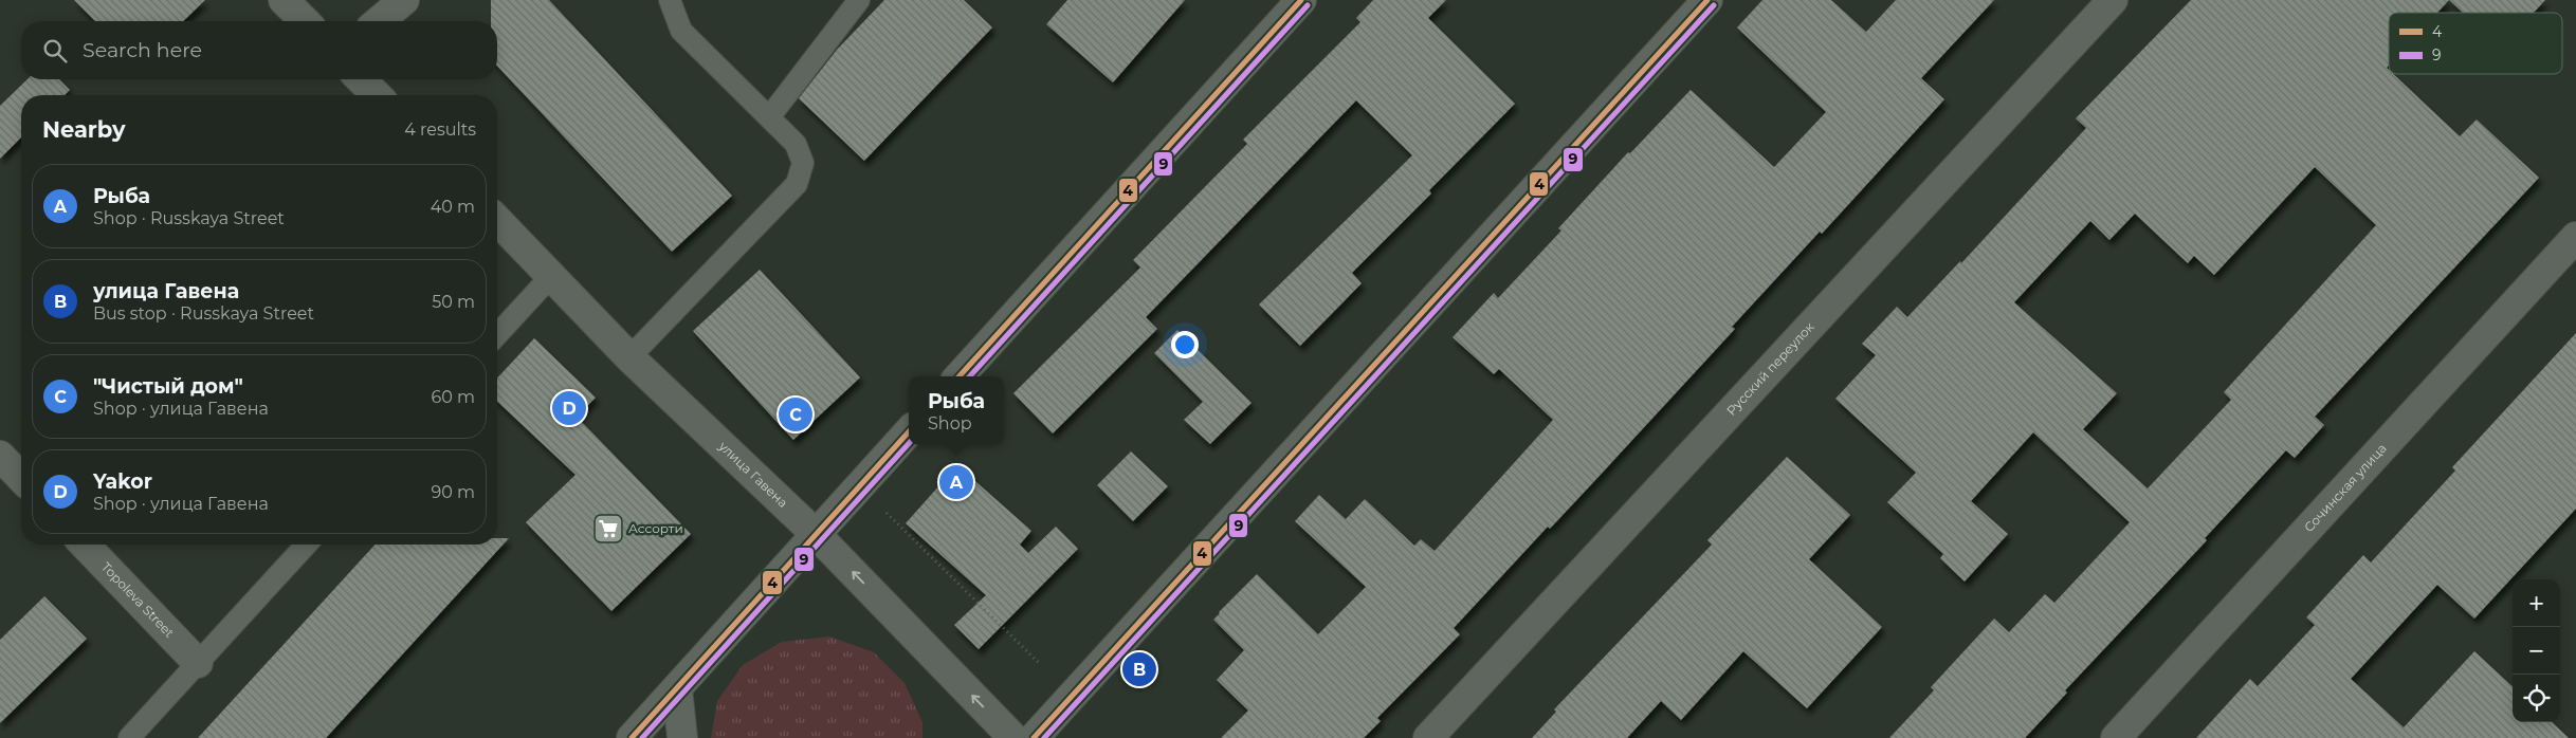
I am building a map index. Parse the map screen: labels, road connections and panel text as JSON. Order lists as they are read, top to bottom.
{
  "streets": {
    "street": [
      "Русский переулок",
      "улица Гавена",
      "Сочинская улица",
      "Topoleva Street"
    ]
  },
  "one_way": ["улица Гавена"],
  "places": {
    "supermarket": ["Ассорти"]
  },
  "lines": ["transit line 4", "transit line 9"],
  "legend": ["4", "9"],
  "page": {
    "search": "Search here",
    "heading": ["Nearby", "4 results"],
    "list": [
      {
        "mark": "A",
        "name": "Рыба",
        "note": "Shop · Russkaya Street",
        "value": "40 m"
      },
      {
        "mark": "B",
        "name": "улица Гавена",
        "note": "Bus stop · Russkaya Street",
        "value": "50 m"
      },
      {
        "mark": "C",
        "name": "\"Чистый дом\"",
        "note": "Shop · улица Гавена",
        "value": "60 m"
      },
      {
        "mark": "D",
        "name": "Yakor",
        "note": "Shop · улица Гавена",
        "value": "90 m"
      }
    ],
    "popup": ["Рыба", "Shop"],
    "pins": [
      "D",
      "C",
      "A",
      "B"
    ],
    "map_buttons": ["+", "−"]
  }
}
